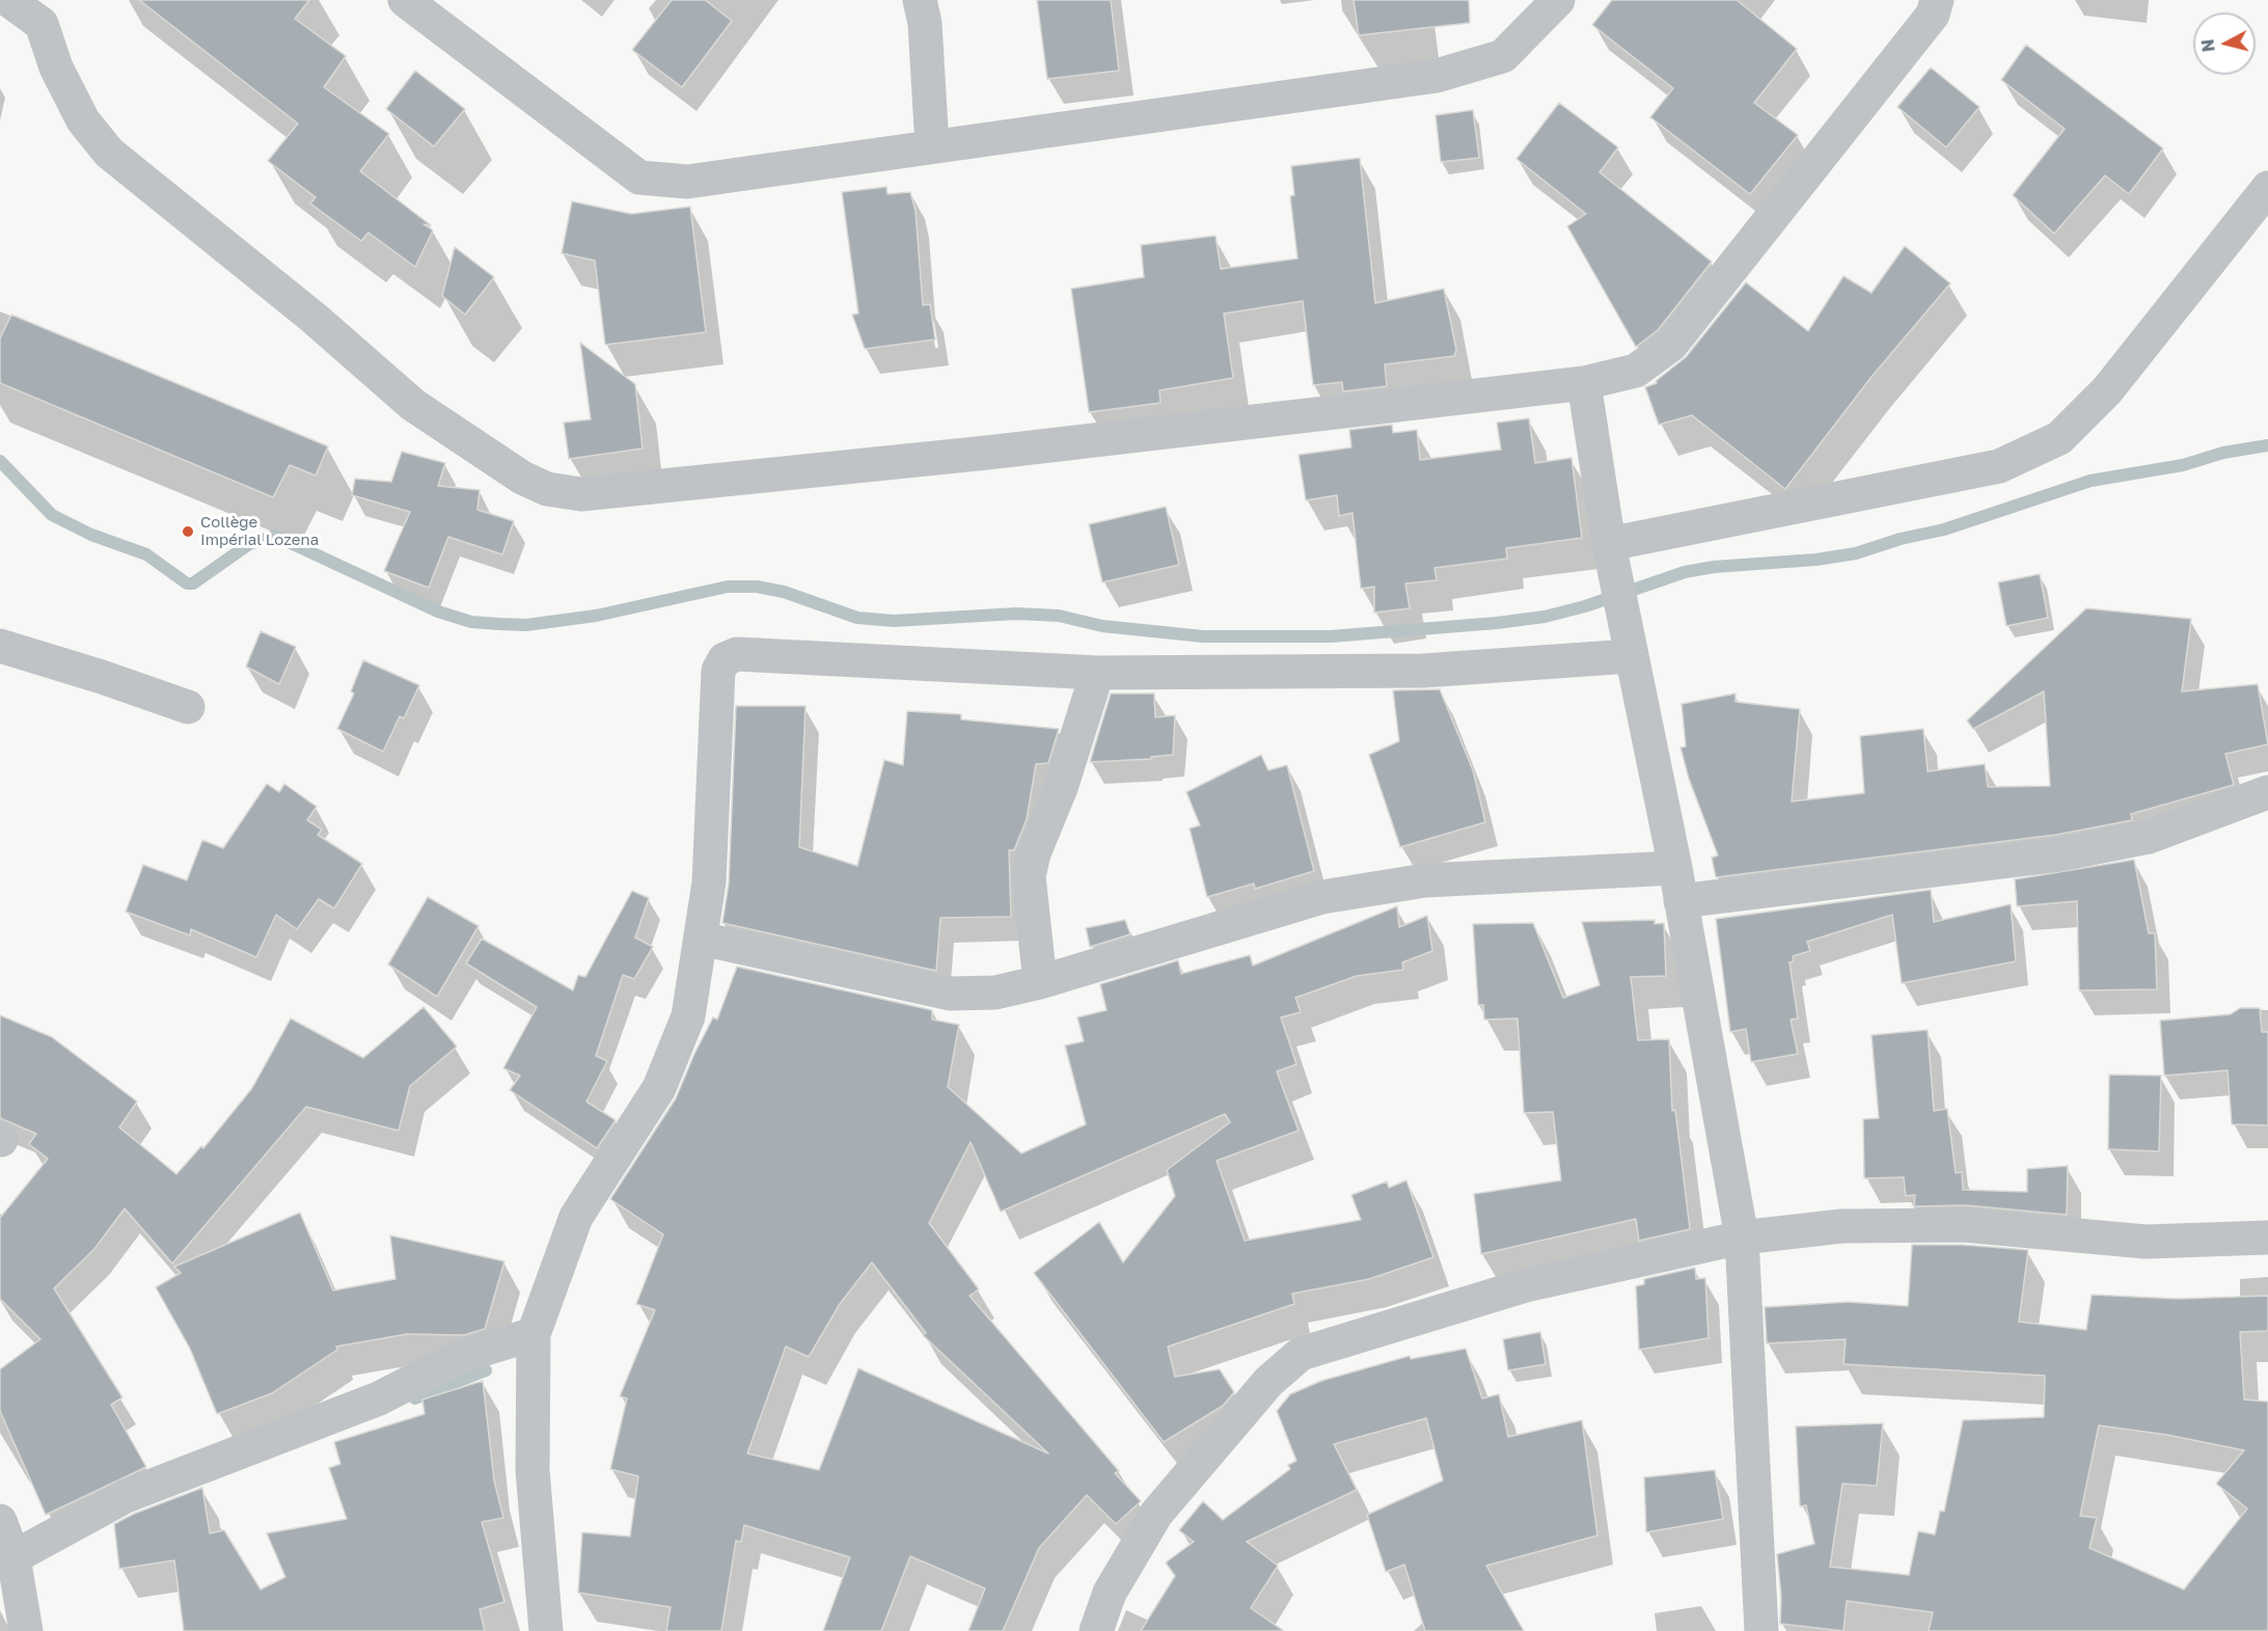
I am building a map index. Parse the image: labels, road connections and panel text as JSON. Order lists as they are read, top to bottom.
{
  "places": ["Collège Impérial Lozena"],
  "north": "left"
}
